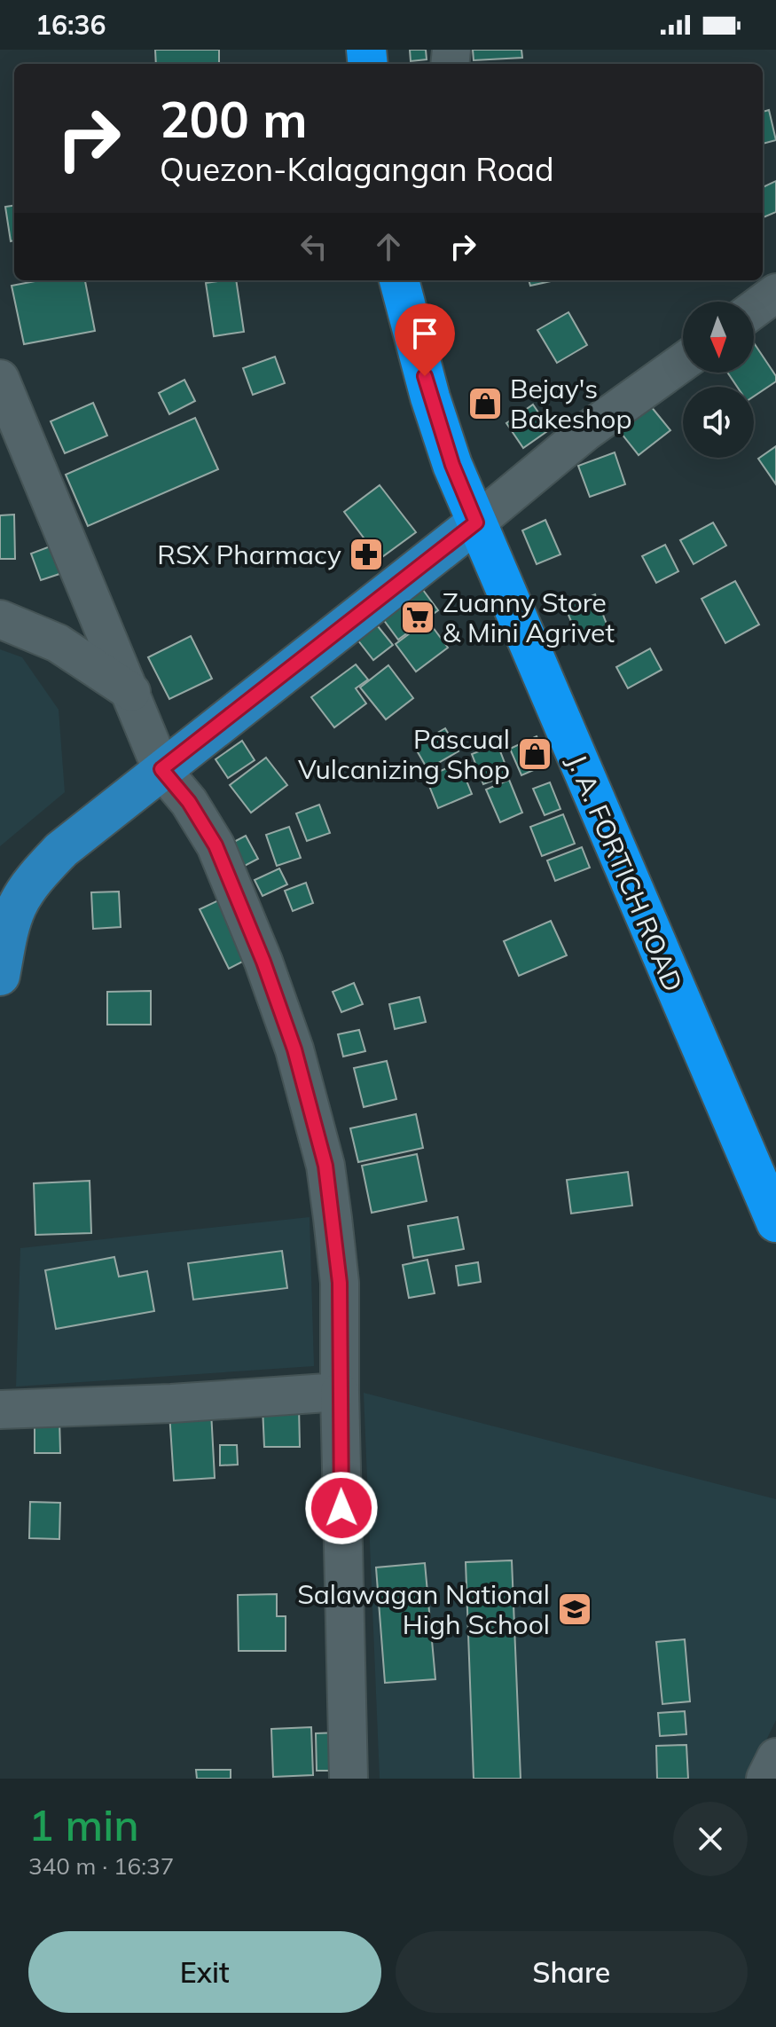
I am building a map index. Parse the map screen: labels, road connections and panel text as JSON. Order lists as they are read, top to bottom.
{
  "streets": {
    "highway": ["J. A. FORTICH ROAD"]
  },
  "places": {
    "shop": ["Bejay's Bakeshop", "Pascual Vulcanizing Shop"],
    "pharmacy": ["RSX Pharmacy"],
    "supermarket": ["Zuanny Store & Mini Agrivet"],
    "school or university": ["Salawagan National High School"]
  },
  "north": "bottom",
  "page": {
    "status": "16:36",
    "turn": ["200 m", "Quezon-Kalagangan Road"],
    "heading": ["1 min", "340 m · 16:37"],
    "buttons": ["Exit", "Share"]
  }
}
